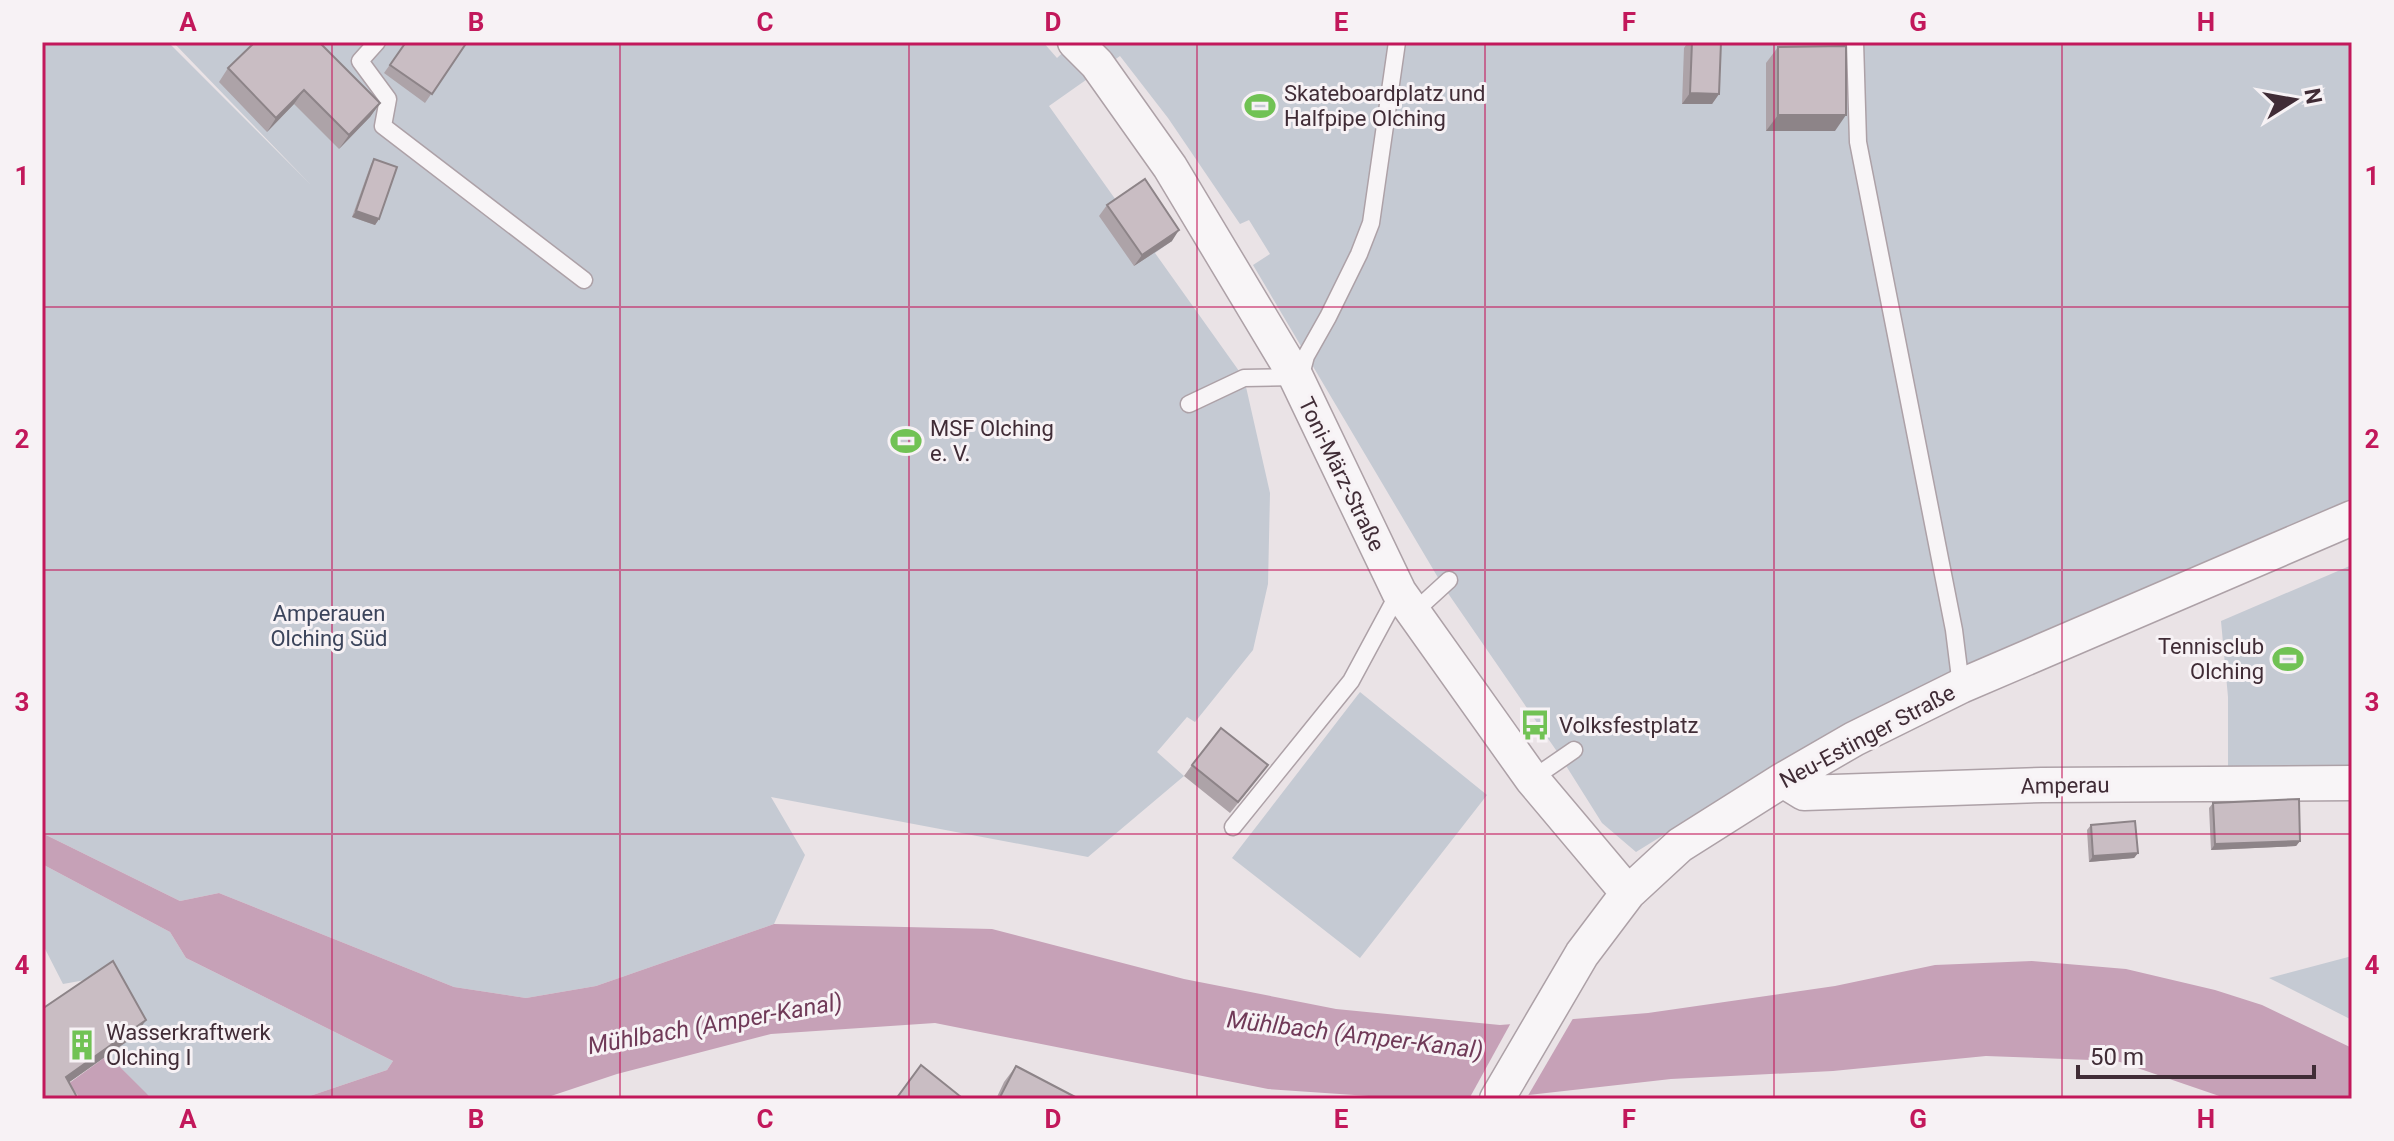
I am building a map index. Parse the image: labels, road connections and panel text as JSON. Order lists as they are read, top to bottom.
{
  "streets": {
    "street": ["Toni-März-Straße", "Neu-Estinger Straße", "Amperau"]
  },
  "crossings": [
    ["Toni-März-Straße", "Neu-Estinger Straße"],
    ["Neu-Estinger Straße", "Amperau"]
  ],
  "water": ["Mühlbach (Amper-Kanal)"],
  "parks": ["Amperauen Olching Süd"],
  "places": {
    "sports": ["Skateboardplatz und Halfpipe Olching", "MSF Olching e. V.", "Tennisclub Olching"],
    "bus stop": ["Volksfestplatz"],
    "building": ["Wasserkraftwerk Olching I"]
  },
  "scale_bar": "50 m",
  "north": "right",
  "grid": {
    "columns": [
      "A",
      "B",
      "C",
      "D",
      "E",
      "F",
      "G",
      "H"
    ],
    "rows": [
      "1",
      "2",
      "3",
      "4"
    ]
  }
}
